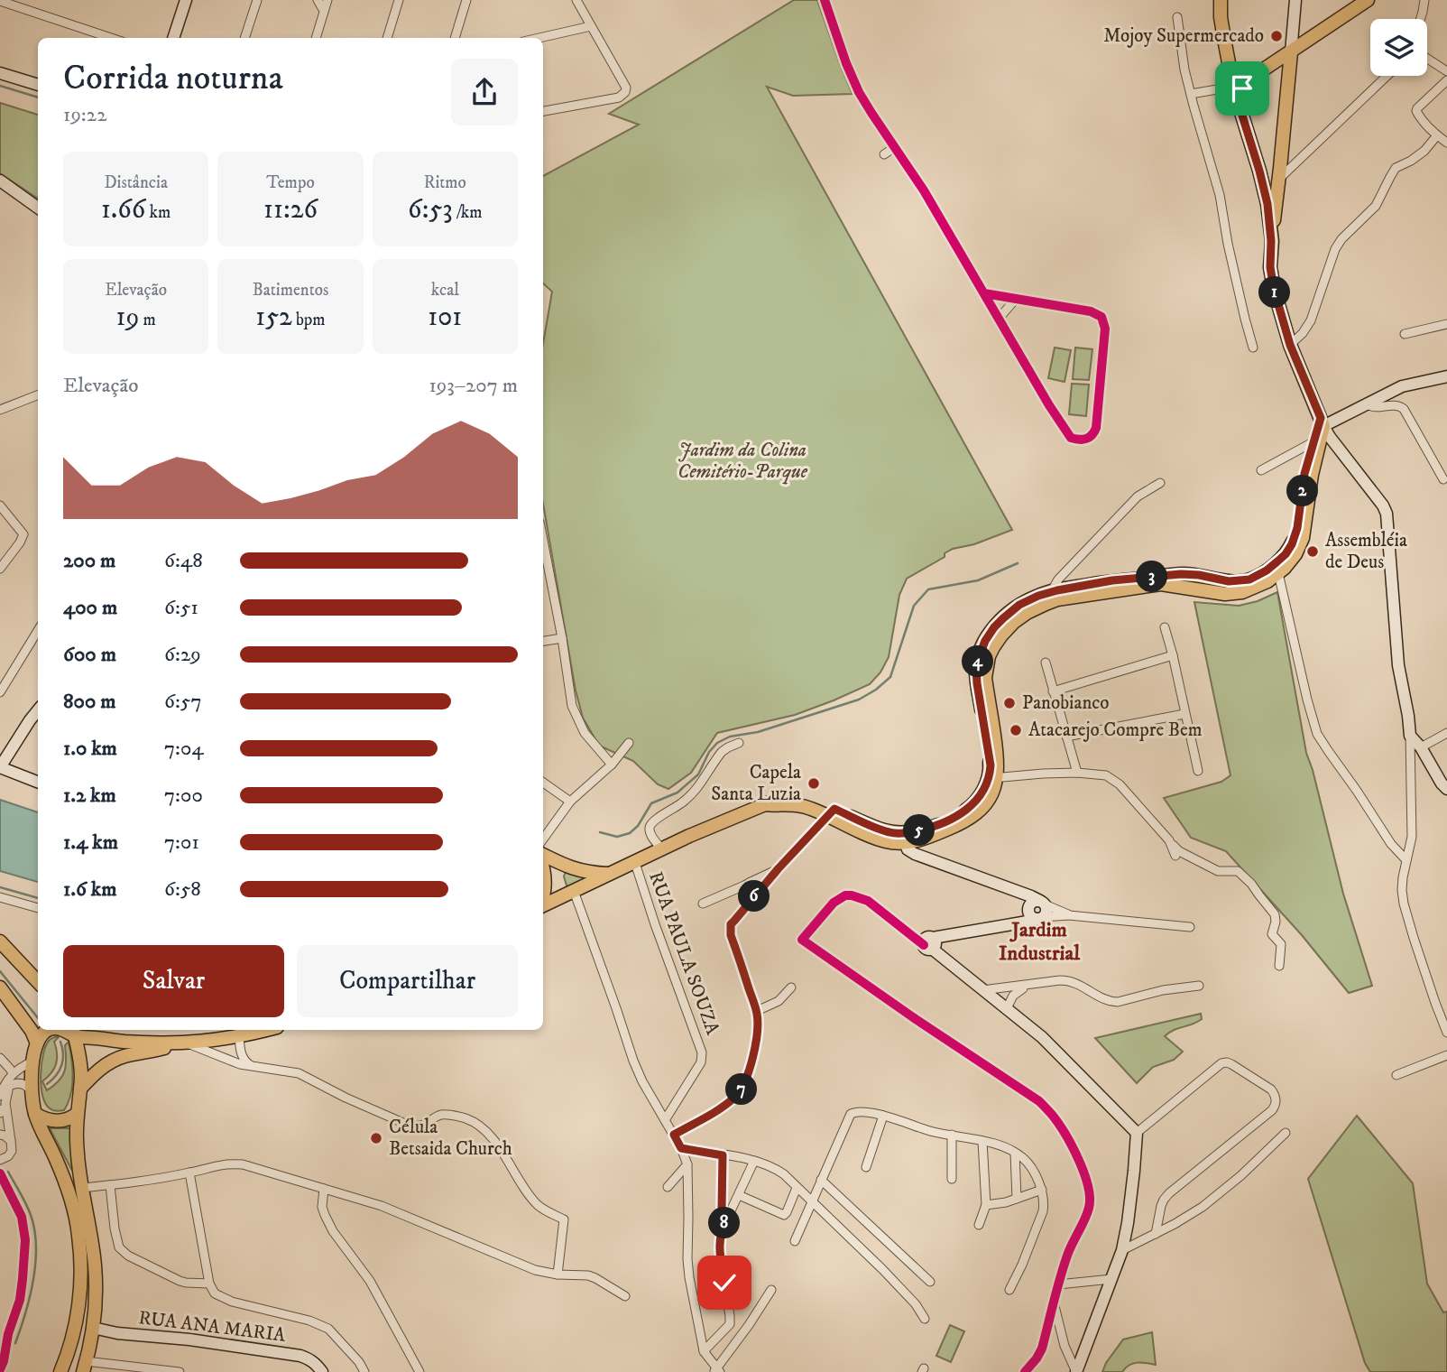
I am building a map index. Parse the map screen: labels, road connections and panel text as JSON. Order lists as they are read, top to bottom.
{
  "streets": {
    "street": ["RUA PAULA SOUZA", "RUA ANA MARIA"]
  },
  "districts": ["Jardim Industrial"],
  "parks": ["Jardim da Colina Cemitério-Parque"],
  "places": [
    "Mojoy Supermercado",
    "Assembléia de Deus",
    "Panobianco",
    "Atacarejo Compre Bem",
    "Capela Santa Luzia",
    "Célula Betsaida Church"
  ],
  "page": {
    "heading": ["Corrida noturna", "19:22"],
    "stats": [
      ["Distância", "1.66 km"],
      ["Tempo", "11:26"],
      ["Ritmo", "6:53 /km"],
      ["Elevação", "19 m"],
      ["Batimentos", "152 bpm"],
      ["kcal", "101"]
    ],
    "pins": [
      "1",
      "2",
      "3",
      "4",
      "5",
      "6",
      "7",
      "8"
    ],
    "chart": ["Elevação", "193–207 m"],
    "list": [
      {
        "name": "200 m",
        "note": "6:48"
      },
      {
        "name": "400 m",
        "note": "6:51"
      },
      {
        "name": "600 m",
        "note": "6:29"
      },
      {
        "name": "800 m",
        "note": "6:57"
      },
      {
        "name": "1.0 km",
        "note": "7:04"
      },
      {
        "name": "1.2 km",
        "note": "7:00"
      },
      {
        "name": "1.4 km",
        "note": "7:01"
      },
      {
        "name": "1.6 km",
        "note": "6:58"
      }
    ],
    "buttons": ["Salvar", "Compartilhar"]
  }
}
